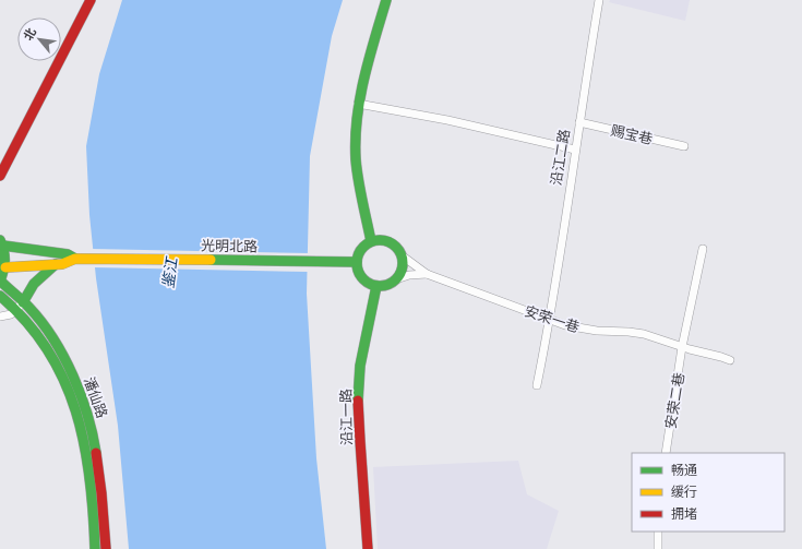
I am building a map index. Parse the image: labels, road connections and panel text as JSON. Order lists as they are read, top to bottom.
{
  "streets": {
    "street": [
      "赐宝巷",
      "沿江二路",
      "光明北路",
      "安荣一巷",
      "潘仙路",
      "安荣二巷",
      "沿江一路"
    ]
  },
  "crossings": [
    ["赐宝巷", "沿江二路"],
    ["沿江二路", "安荣一巷"],
    ["光明北路", "潘仙路"],
    ["光明北路", "沿江一路"],
    ["安荣一巷", "安荣二巷"]
  ],
  "water": ["鉴江"],
  "legend": ["畅通", "缓行", "拥堵"],
  "north": "top left"
}
